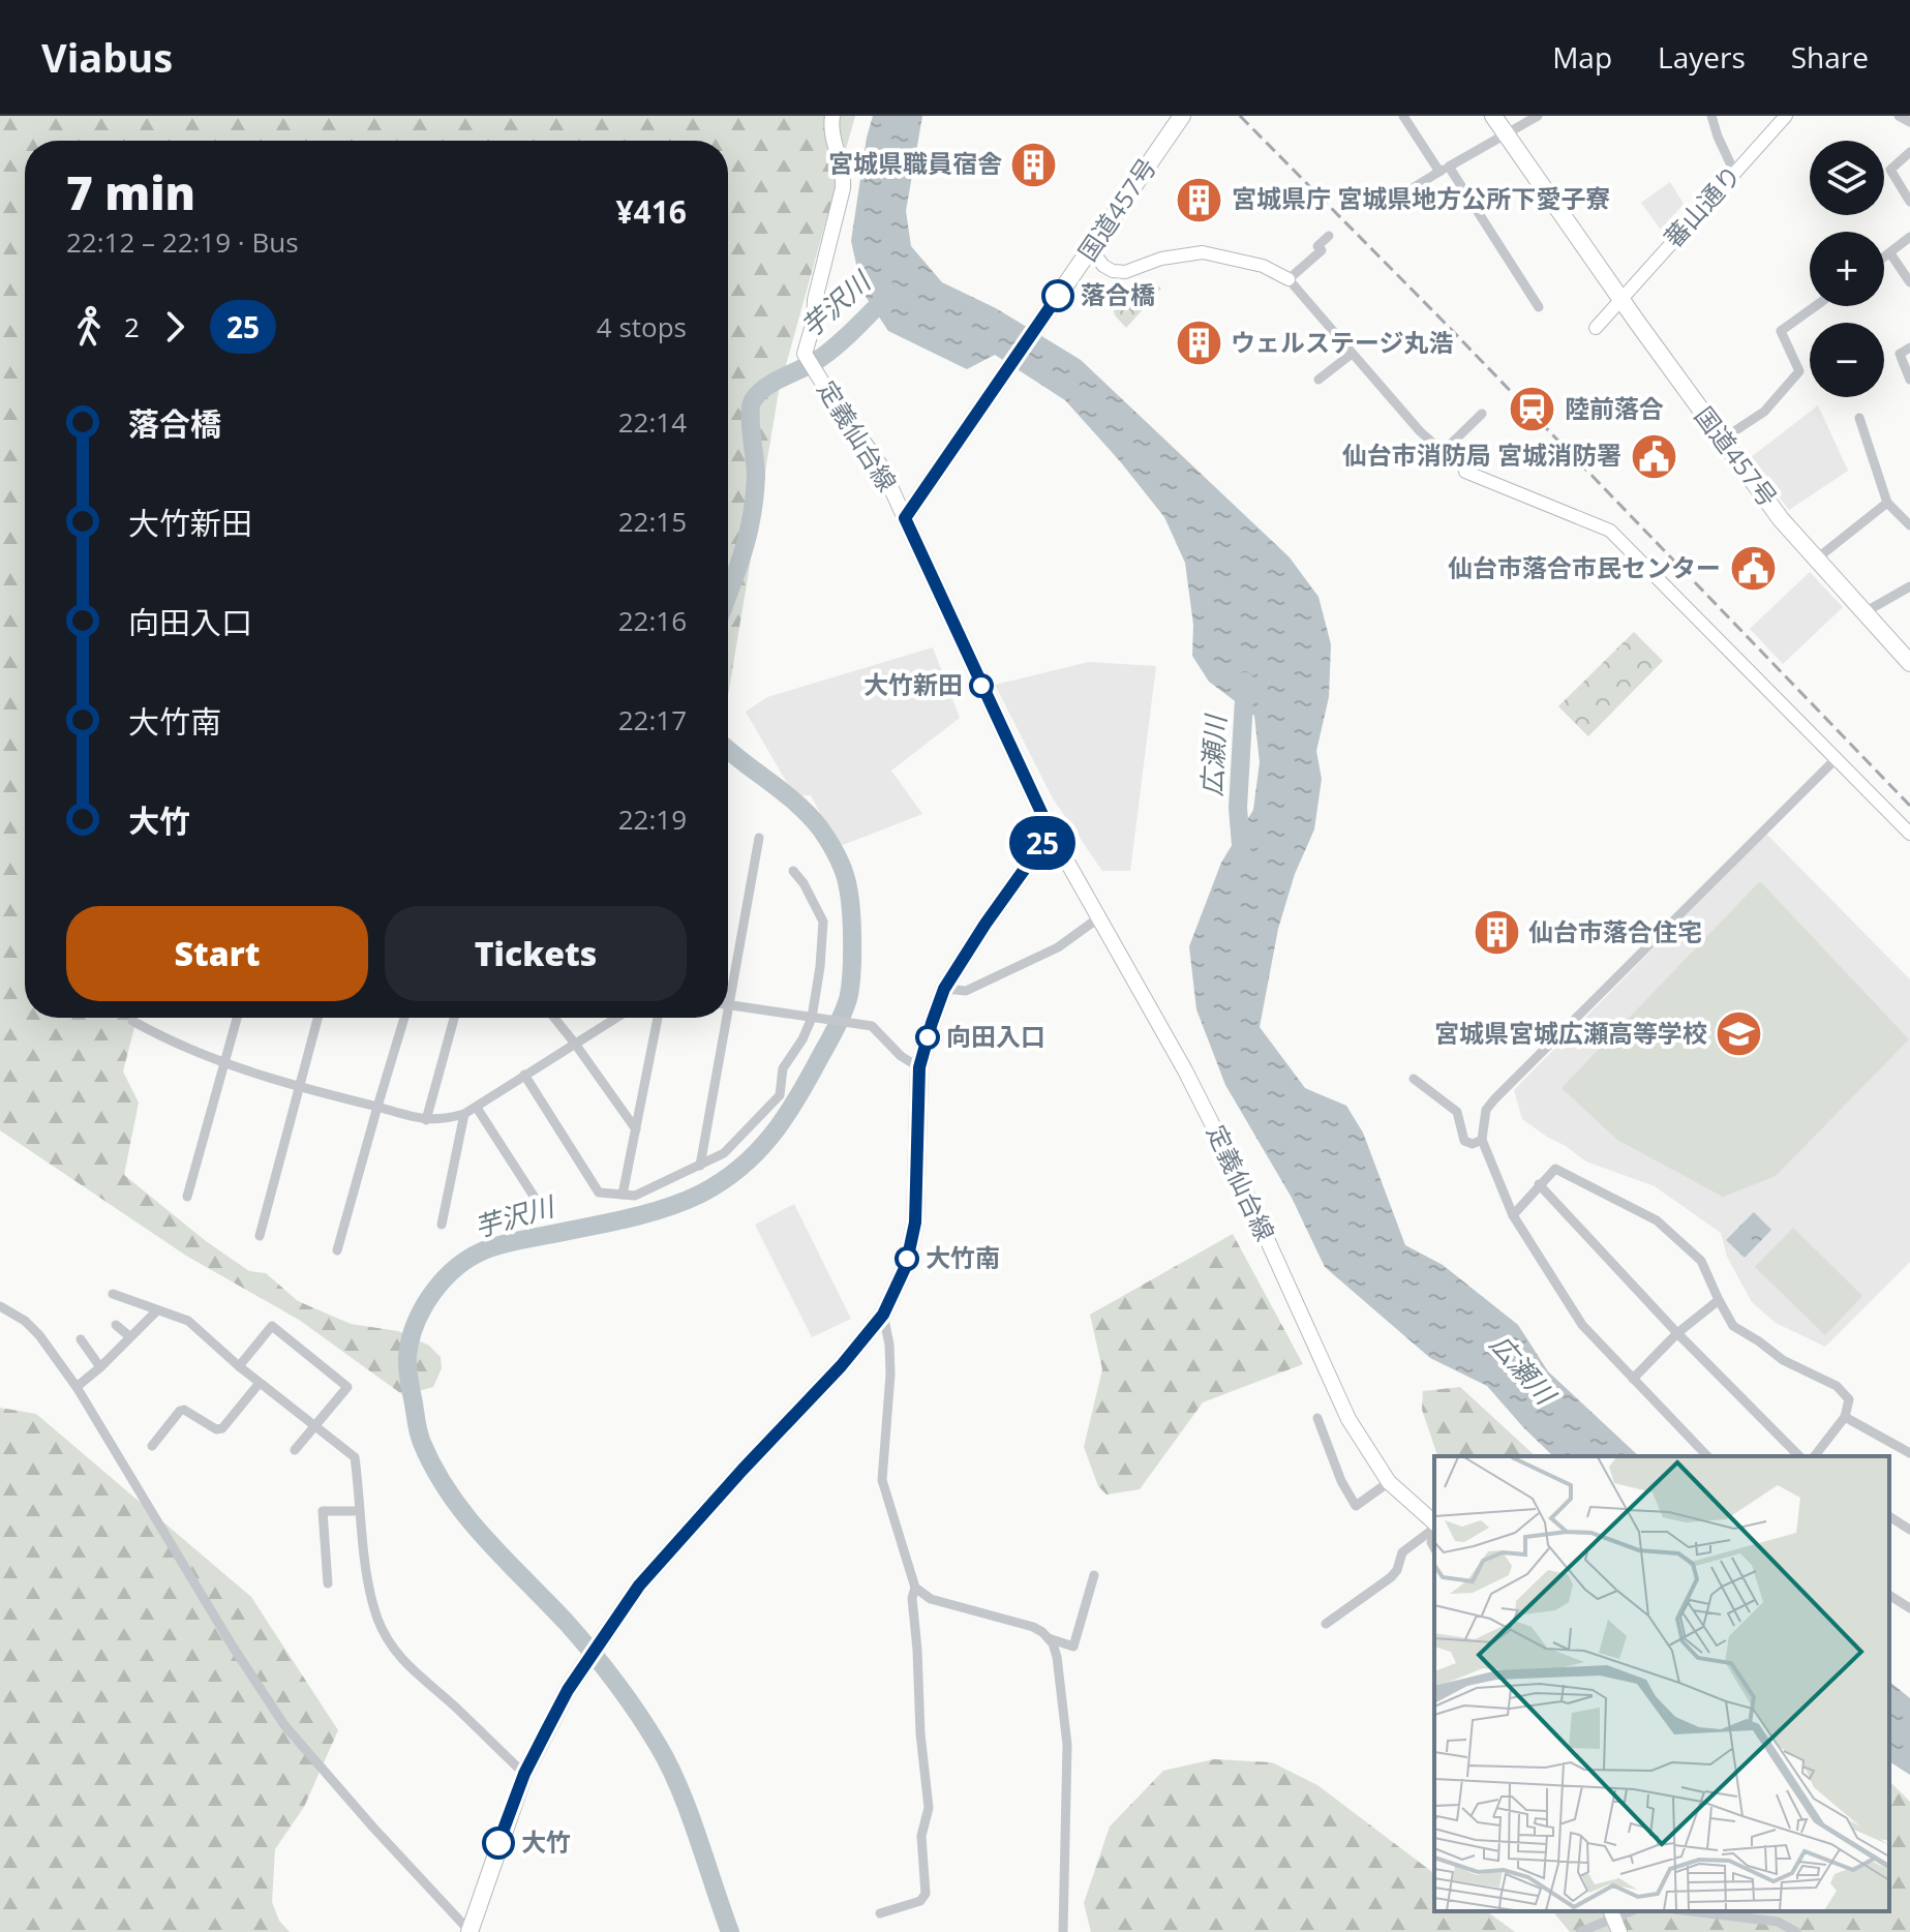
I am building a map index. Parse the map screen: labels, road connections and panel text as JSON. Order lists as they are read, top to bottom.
{
  "streets": {
    "highway": ["国道457号"],
    "main road": ["定義仙台線"],
    "street": ["蕃山通り"]
  },
  "crossings": [
    ["蕃山通り", "国道457号"],
    ["国道457号", "定義仙台線"]
  ],
  "water": ["芋沢川", "広瀬川"],
  "places": {
    "building": [
      "宮城県職員宿舎",
      "宮城県庁 宮城県地方公所下愛子寮",
      "ウェルステージ丸浩",
      "仙台市落合住宅"
    ],
    "other": [
      "落合橋",
      "大竹新田",
      "向田入口",
      "大竹南",
      "大竹"
    ],
    "station": ["陸前落合"],
    "public building": ["仙台市消防局 宮城消防署", "仙台市落合市民センター"],
    "school or university": ["宮城県宮城広瀬高等学校"]
  },
  "lines": ["bus line 25"],
  "page": {
    "header": "Viabus",
    "nav": ["Map", "Layers", "Share"],
    "on_map": "25",
    "map_buttons": ["+", "−"],
    "heading": ["7 min", "22:12 – 22:19 · Bus", "¥416"],
    "legs": ["2", "25", "4 stops"],
    "list": [
      {
        "name": "落合橋",
        "value": "22:14"
      },
      {
        "name": "大竹新田",
        "value": "22:15"
      },
      {
        "name": "向田入口",
        "value": "22:16"
      },
      {
        "name": "大竹南",
        "value": "22:17"
      },
      {
        "name": "大竹",
        "value": "22:19"
      }
    ],
    "buttons": ["Start", "Tickets"]
  }
}
